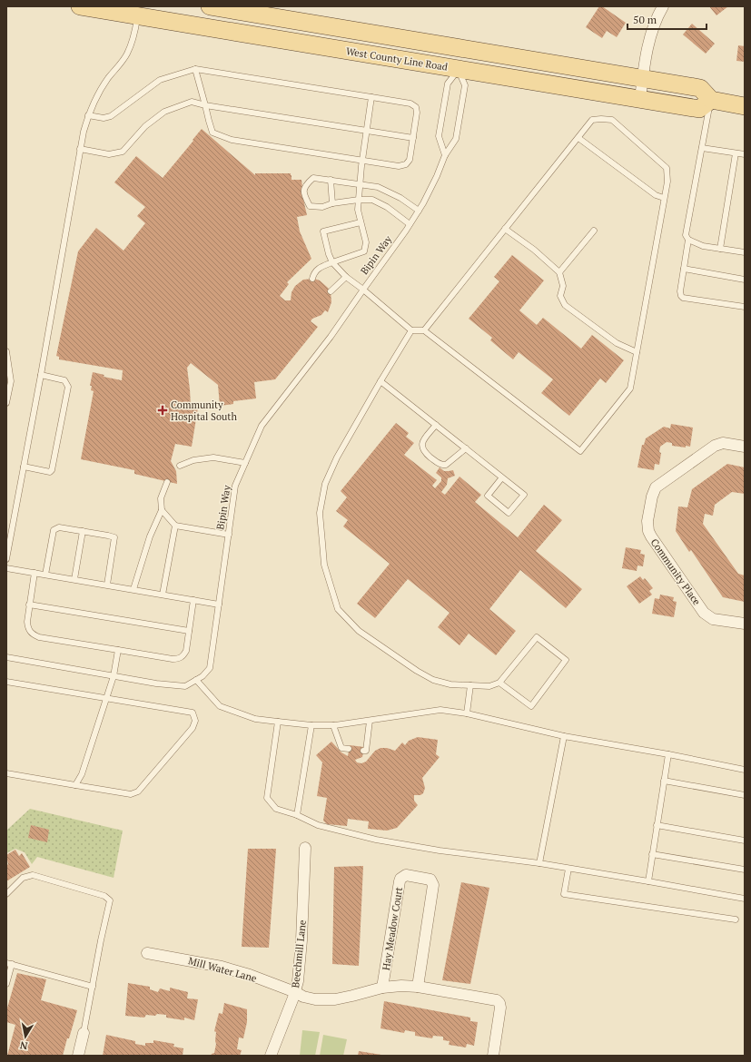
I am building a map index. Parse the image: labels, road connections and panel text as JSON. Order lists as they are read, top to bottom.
{
  "streets": {
    "main road": ["West County Line Road"],
    "street": [
      "Community Place",
      "Hay Meadow Court",
      "Beechmill Lane",
      "Mill Water Lane"
    ],
    "lane": ["Bipin Way"]
  },
  "crossings": [
    ["West County Line Road", "Bipin Way"],
    ["Beechmill Lane", "Mill Water Lane"]
  ],
  "places": {
    "health": ["Community Hospital South"]
  },
  "scale_bar": "50 m",
  "north": "bottom"
}
